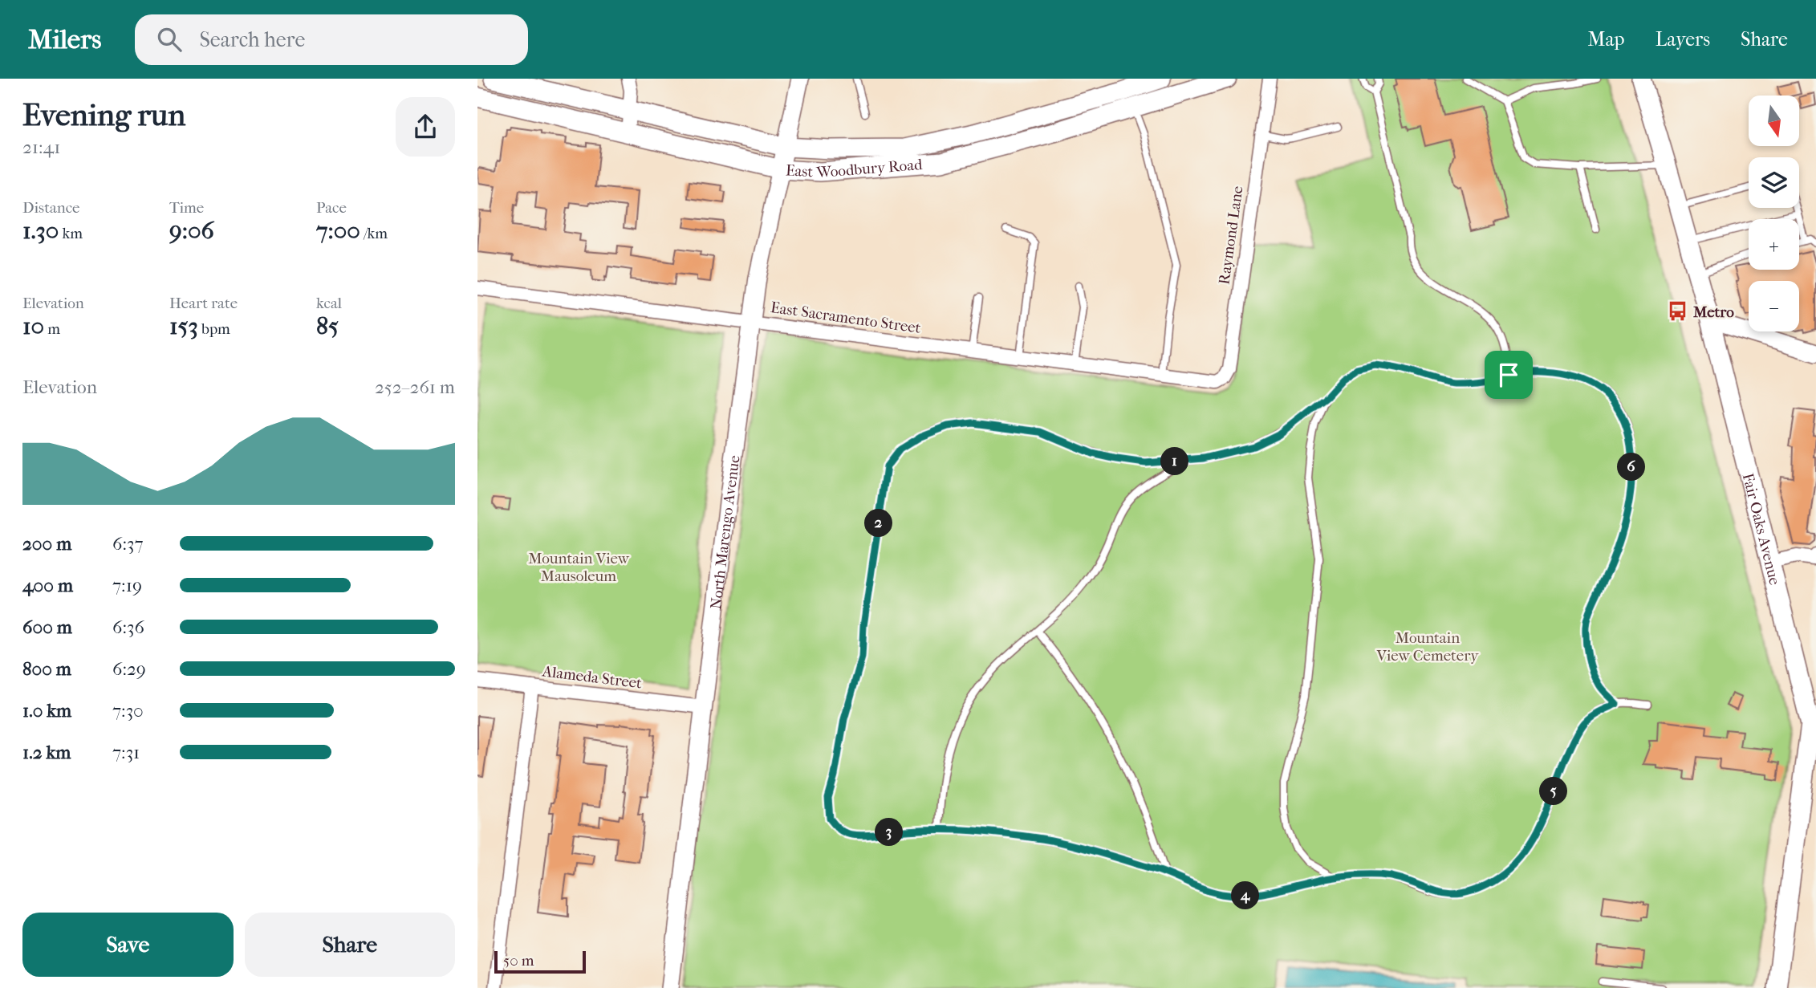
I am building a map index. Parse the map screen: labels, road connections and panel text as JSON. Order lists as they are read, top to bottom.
{
  "streets": {
    "main road": ["East Woodbury Road", "Fair Oaks Avenue"],
    "street": [
      "Raymond Lane",
      "East Sacramento Street",
      "North Marengo Avenue",
      "Alameda Street"
    ]
  },
  "crossings": [
    ["East Woodbury Road", "North Marengo Avenue"],
    ["Raymond Lane", "East Sacramento Street"],
    ["East Sacramento Street", "North Marengo Avenue"],
    ["North Marengo Avenue", "Alameda Street"]
  ],
  "parks": ["Mountain View Mausoleum", "Mountain View Cemetery"],
  "places": {
    "bus stop": ["Metro"]
  },
  "scale_bar": "50 m",
  "north": "bottom",
  "page": {
    "header": "Milers",
    "search": "Search here",
    "nav": ["Map", "Layers", "Share"],
    "heading": ["Evening run", "21:41"],
    "map_buttons": ["+", "−"],
    "stats": [
      ["Distance", "1.30 km"],
      ["Time", "9:06"],
      ["Pace", "7:00 /km"],
      ["Elevation", "10 m"],
      ["Heart rate", "153 bpm"],
      ["kcal", "85"]
    ],
    "chart": ["Elevation", "252–261 m"],
    "pins": [
      "1",
      "6",
      "2",
      "5",
      "3",
      "4"
    ],
    "list": [
      {
        "name": "200 m",
        "note": "6:37"
      },
      {
        "name": "400 m",
        "note": "7:19"
      },
      {
        "name": "600 m",
        "note": "6:36"
      },
      {
        "name": "800 m",
        "note": "6:29"
      },
      {
        "name": "1.0 km",
        "note": "7:30"
      },
      {
        "name": "1.2 km",
        "note": "7:31"
      }
    ],
    "buttons": ["Save", "Share"],
    "scale": "50 m"
  }
}
